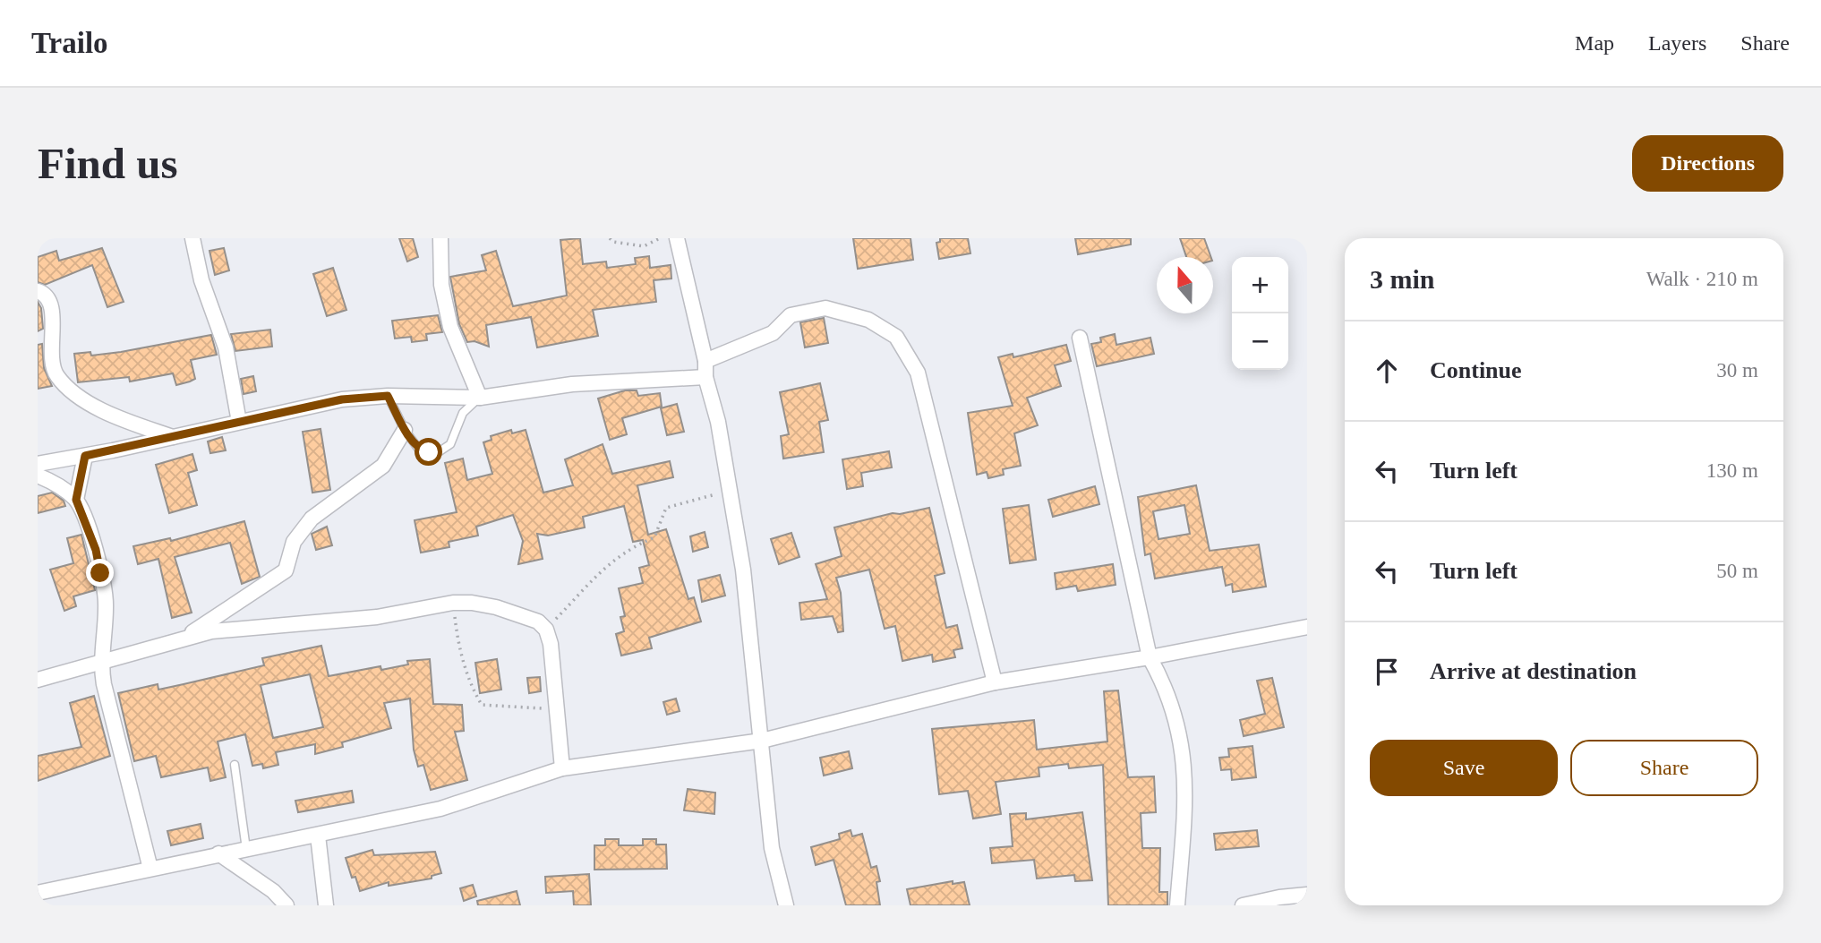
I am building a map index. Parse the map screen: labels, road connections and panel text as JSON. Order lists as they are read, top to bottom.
{
  "north": "top",
  "page": {
    "header": "Trailo",
    "nav": ["Map", "Layers", "Share"],
    "buttons": [
      "Directions",
      ["Save", "Share"]
    ],
    "title": "Find us",
    "heading": ["3 min", "Walk · 210 m"],
    "map_buttons": ["+", "−"],
    "list": [
      ["Continue", "30 m"],
      ["Turn left", "130 m"],
      ["Turn left", "50 m"],
      "Arrive at destination"
    ]
  }
}
